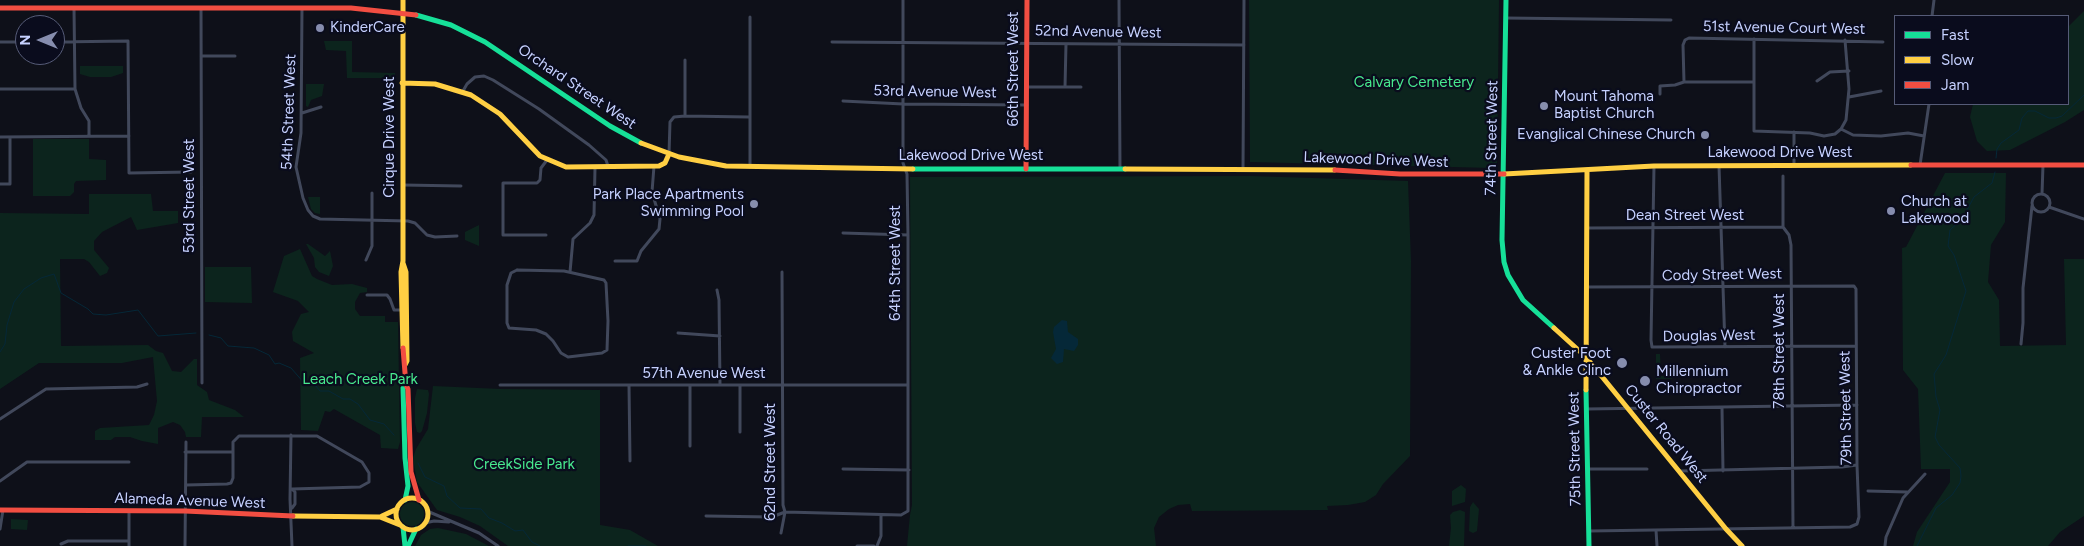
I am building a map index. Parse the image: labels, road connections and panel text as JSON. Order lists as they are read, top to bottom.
{
  "streets": {
    "main road": [
      "66th Street West",
      "Orchard Street West",
      "Cirque Drive West",
      "74th Street West",
      "Lakewood Drive West",
      "Custer Road West",
      "75th Street West",
      "Alameda Avenue West"
    ],
    "street": [
      "51st Avenue Court West",
      "52nd Avenue West",
      "53rd Avenue West",
      "54th Street West",
      "53rd Street West",
      "Dean Street West",
      "64th Street West",
      "Cody Street West",
      "Douglas West",
      "78th Street West",
      "57th Avenue West",
      "79th Street West",
      "62nd Street West"
    ]
  },
  "crossings": [
    ["52nd Avenue West", "66th Street West"],
    ["52nd Avenue West", "64th Street West"],
    ["66th Street West", "53rd Avenue West"],
    ["66th Street West", "Lakewood Drive West"],
    ["Orchard Street West", "54th Street West"],
    ["Orchard Street West", "Cirque Drive West"],
    ["Orchard Street West", "Lakewood Drive West"],
    ["Orchard Street West", "53rd Street West"],
    ["53rd Avenue West", "64th Street West"],
    ["Cirque Drive West", "Alameda Avenue West"],
    ["74th Street West", "Lakewood Drive West"],
    ["74th Street West", "Custer Road West"],
    ["Lakewood Drive West", "64th Street West"],
    ["Lakewood Drive West", "75th Street West"],
    ["Dean Street West", "78th Street West"],
    ["Dean Street West", "75th Street West"],
    ["64th Street West", "57th Avenue West"],
    ["Cody Street West", "Douglas West"],
    ["Cody Street West", "78th Street West"],
    ["Cody Street West", "79th Street West"],
    ["Cody Street West", "75th Street West"],
    ["Douglas West", "78th Street West"],
    ["Douglas West", "79th Street West"],
    ["78th Street West", "79th Street West"],
    ["57th Avenue West", "62nd Street West"],
    ["Custer Road West", "75th Street West"]
  ],
  "parks": ["Calvary Cemetery", "Leach Creek Park", "CreekSide Park"],
  "places": [
    "KinderCare",
    "Mount Tahoma Baptist Church",
    "Evanglical Chinese Church",
    "Park Place Apartments Swimming Pool",
    "Church at Lakewood",
    "Custer Foot & Ankle Clinc",
    "Millennium Chiropractor"
  ],
  "legend": ["Fast", "Slow", "Jam"],
  "north": "left"
}
